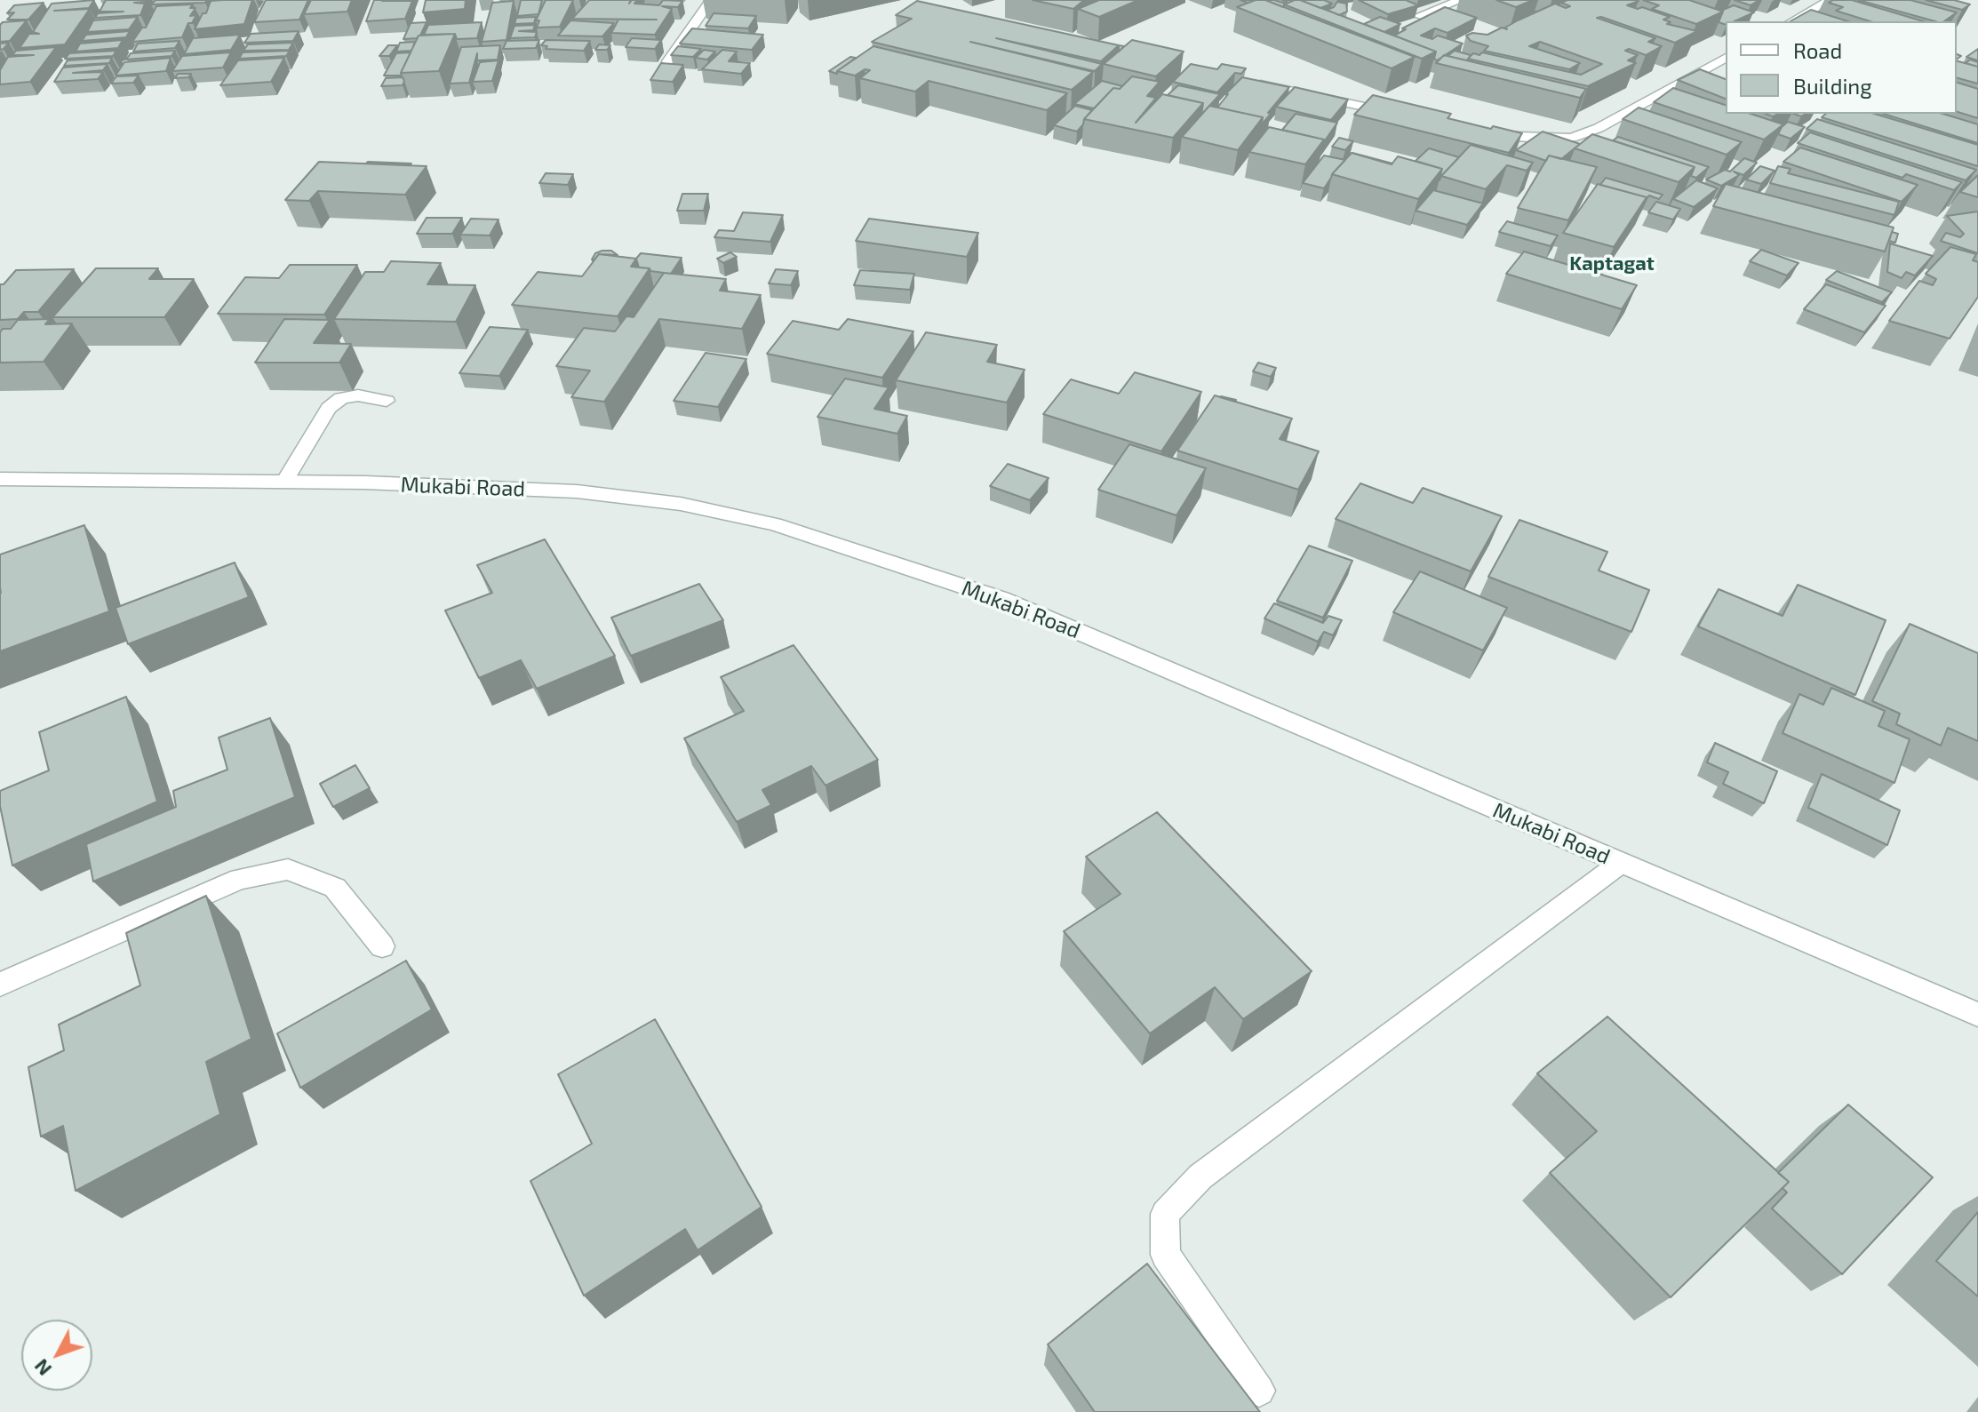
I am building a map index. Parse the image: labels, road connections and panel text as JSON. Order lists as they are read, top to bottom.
{
  "streets": {
    "street": ["Mukabi Road"]
  },
  "districts": ["Kaptagat"],
  "legend": ["Road", "Building"],
  "north": "bottom left"
}
